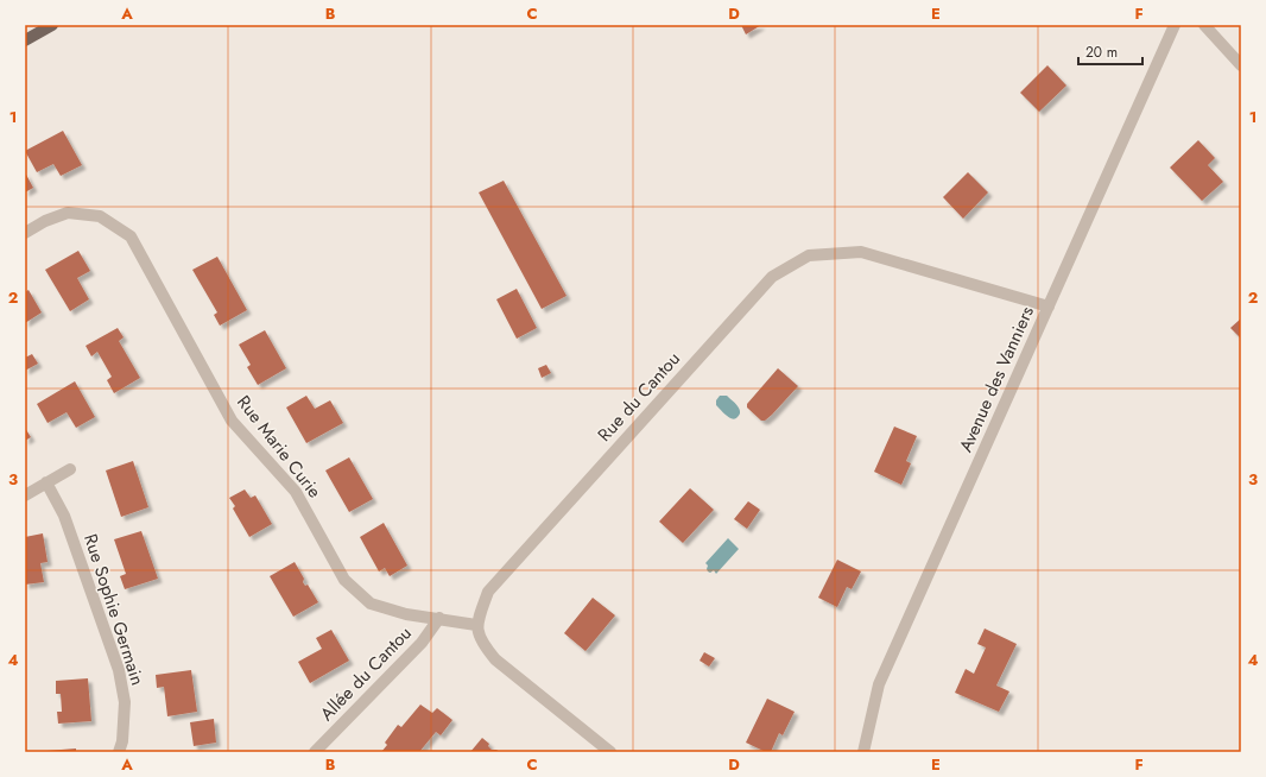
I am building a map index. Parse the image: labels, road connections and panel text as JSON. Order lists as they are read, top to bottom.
{
  "streets": {
    "street": [
      "Avenue des Vanniers",
      "Rue du Cantou",
      "Rue Marie Curie",
      "Rue Sophie Germain",
      "Allée du Cantou"
    ]
  },
  "crossings": [
    ["Avenue des Vanniers", "Rue du Cantou"],
    ["Rue du Cantou", "Rue Marie Curie"],
    ["Rue Marie Curie", "Allée du Cantou"]
  ],
  "scale_bar": "20 m",
  "grid": {
    "columns": [
      "A",
      "B",
      "C",
      "D",
      "E",
      "F"
    ],
    "rows": [
      "1",
      "2",
      "3",
      "4"
    ]
  }
}
